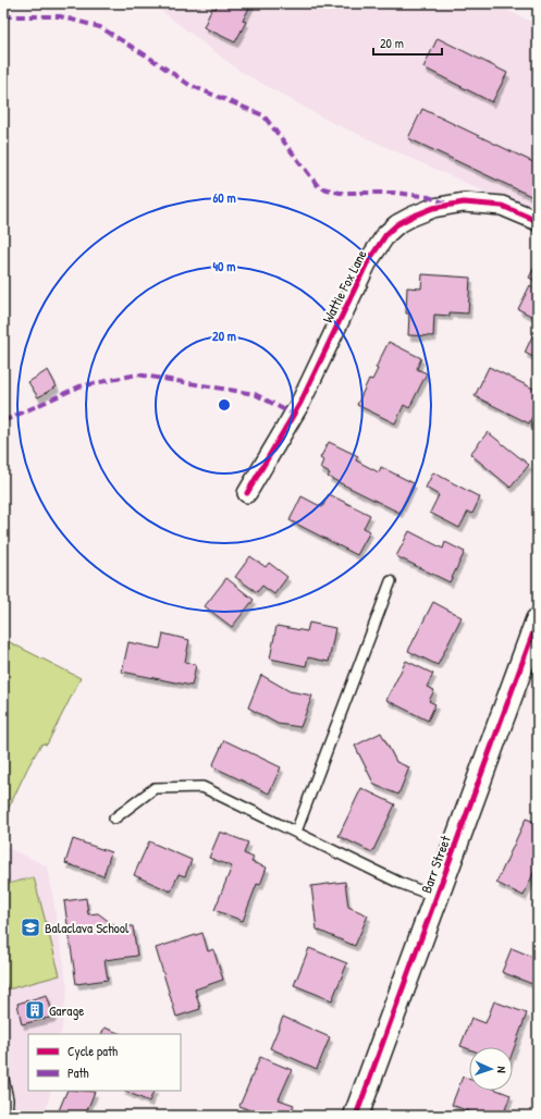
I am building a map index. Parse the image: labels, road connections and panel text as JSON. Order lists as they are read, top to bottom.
{
  "streets": {
    "street": ["Wattie Fox Lane", "Barr Street"]
  },
  "places": {
    "school or university": ["Balaclava School"],
    "building": ["Garage"]
  },
  "legend": ["Cycle path", "Path"],
  "scale_bar": "20 m",
  "north": "right",
  "rings": ["60 m", "40 m", "20 m"]
}
